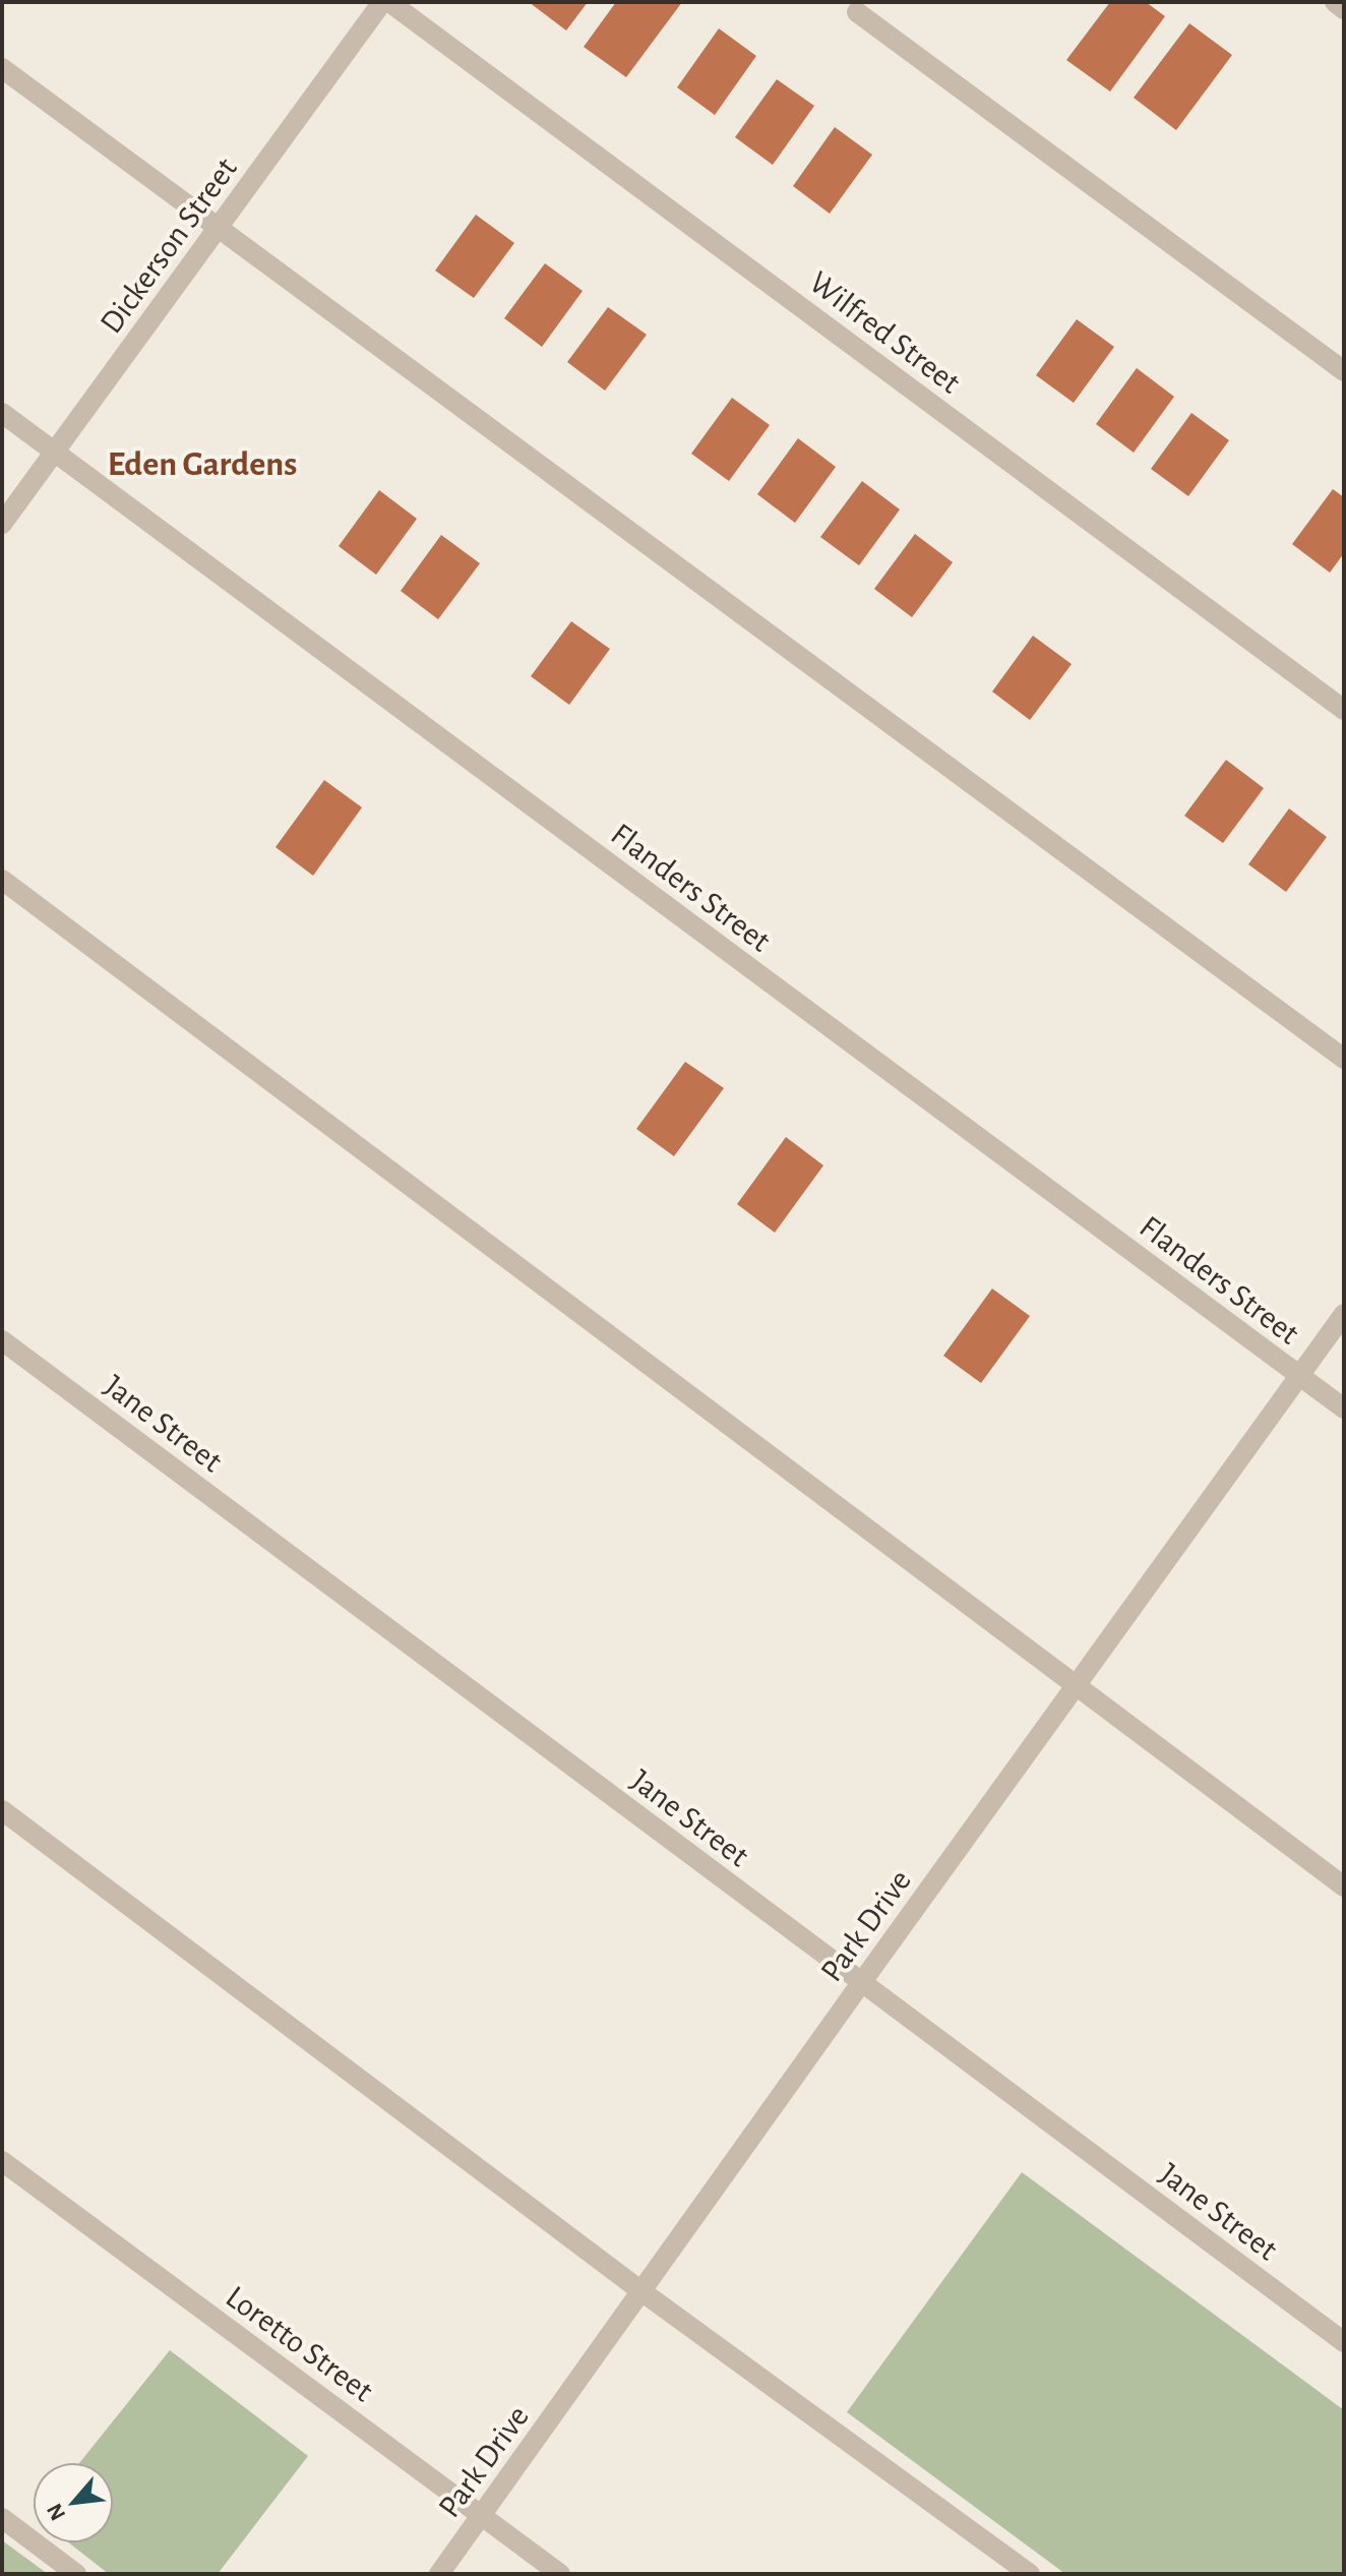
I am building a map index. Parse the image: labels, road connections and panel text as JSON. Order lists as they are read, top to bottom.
{
  "streets": {
    "street": [
      "Dickerson Street",
      "Wilfred Street",
      "Flanders Street",
      "Jane Street",
      "Park Drive",
      "Loretto Street"
    ]
  },
  "crossings": [
    ["Dickerson Street", "Flanders Street"],
    ["Flanders Street", "Park Drive"],
    ["Jane Street", "Park Drive"],
    ["Park Drive", "Loretto Street"]
  ],
  "districts": ["Eden Gardens"],
  "north": "bottom left"
}
